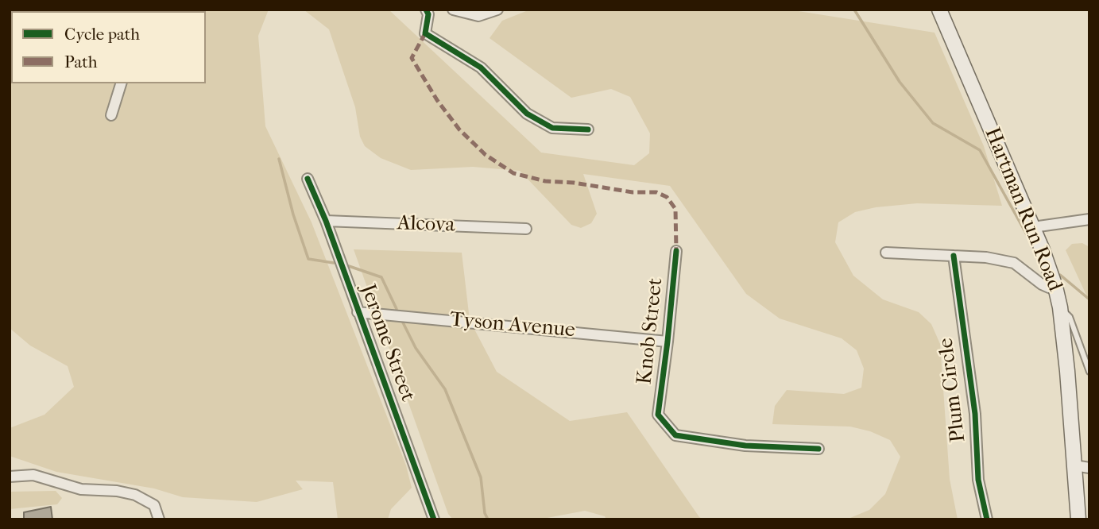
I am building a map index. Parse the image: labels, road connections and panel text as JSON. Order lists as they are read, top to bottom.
{
  "streets": {
    "main road": ["Hartman Run Road"],
    "street": [
      "Alcova",
      "Tyson Avenue",
      "Knob Street",
      "Jerome Street",
      "Plum Circle"
    ]
  },
  "crossings": [
    ["Alcova", "Jerome Street"],
    ["Tyson Avenue", "Knob Street"],
    ["Tyson Avenue", "Jerome Street"]
  ],
  "legend": ["Cycle path", "Path"]
}
